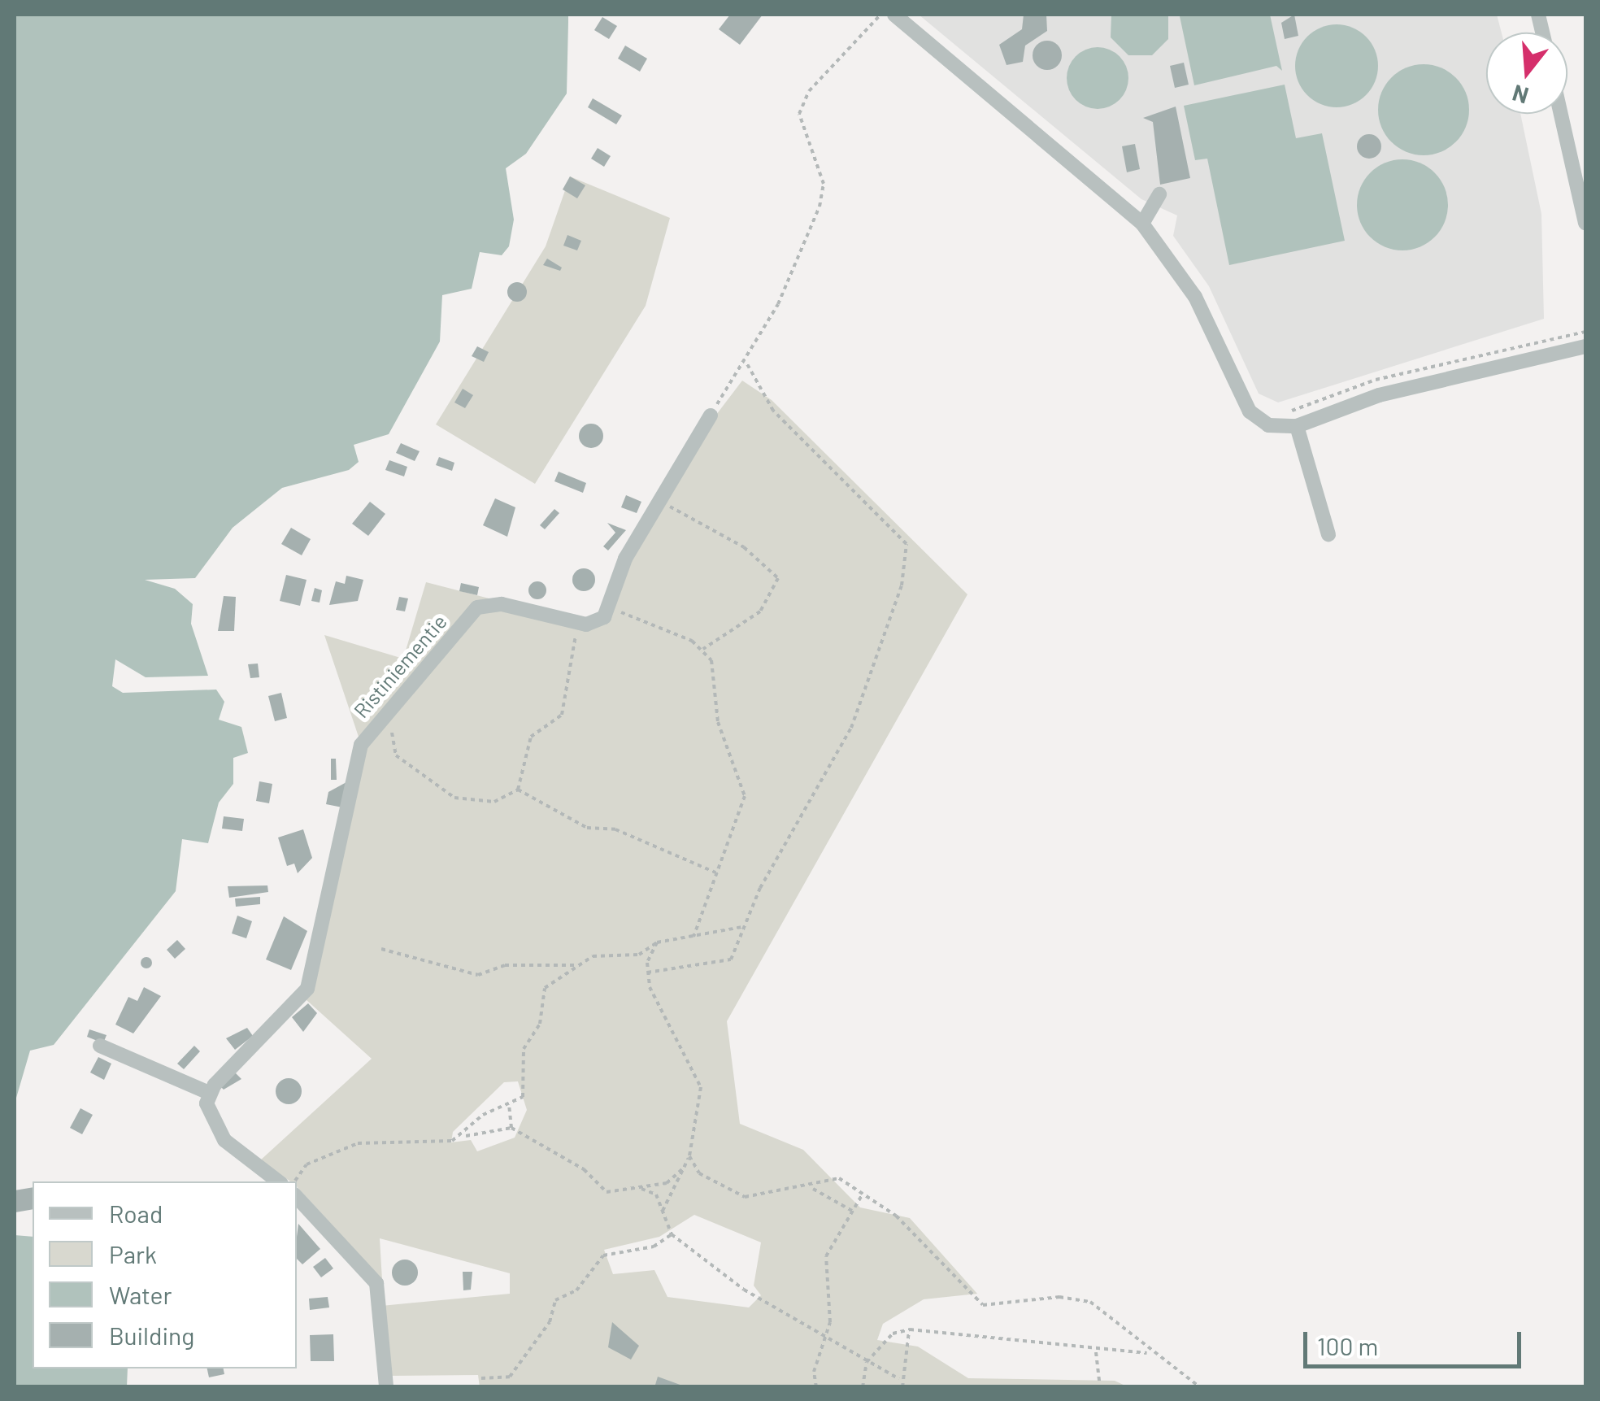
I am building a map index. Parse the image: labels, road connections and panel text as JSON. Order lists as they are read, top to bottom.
{
  "streets": {
    "street": ["Ristiniementie"]
  },
  "legend": [
    "Road",
    "Park",
    "Water",
    "Building"
  ],
  "scale_bar": "100 m",
  "north": "bottom"
}
